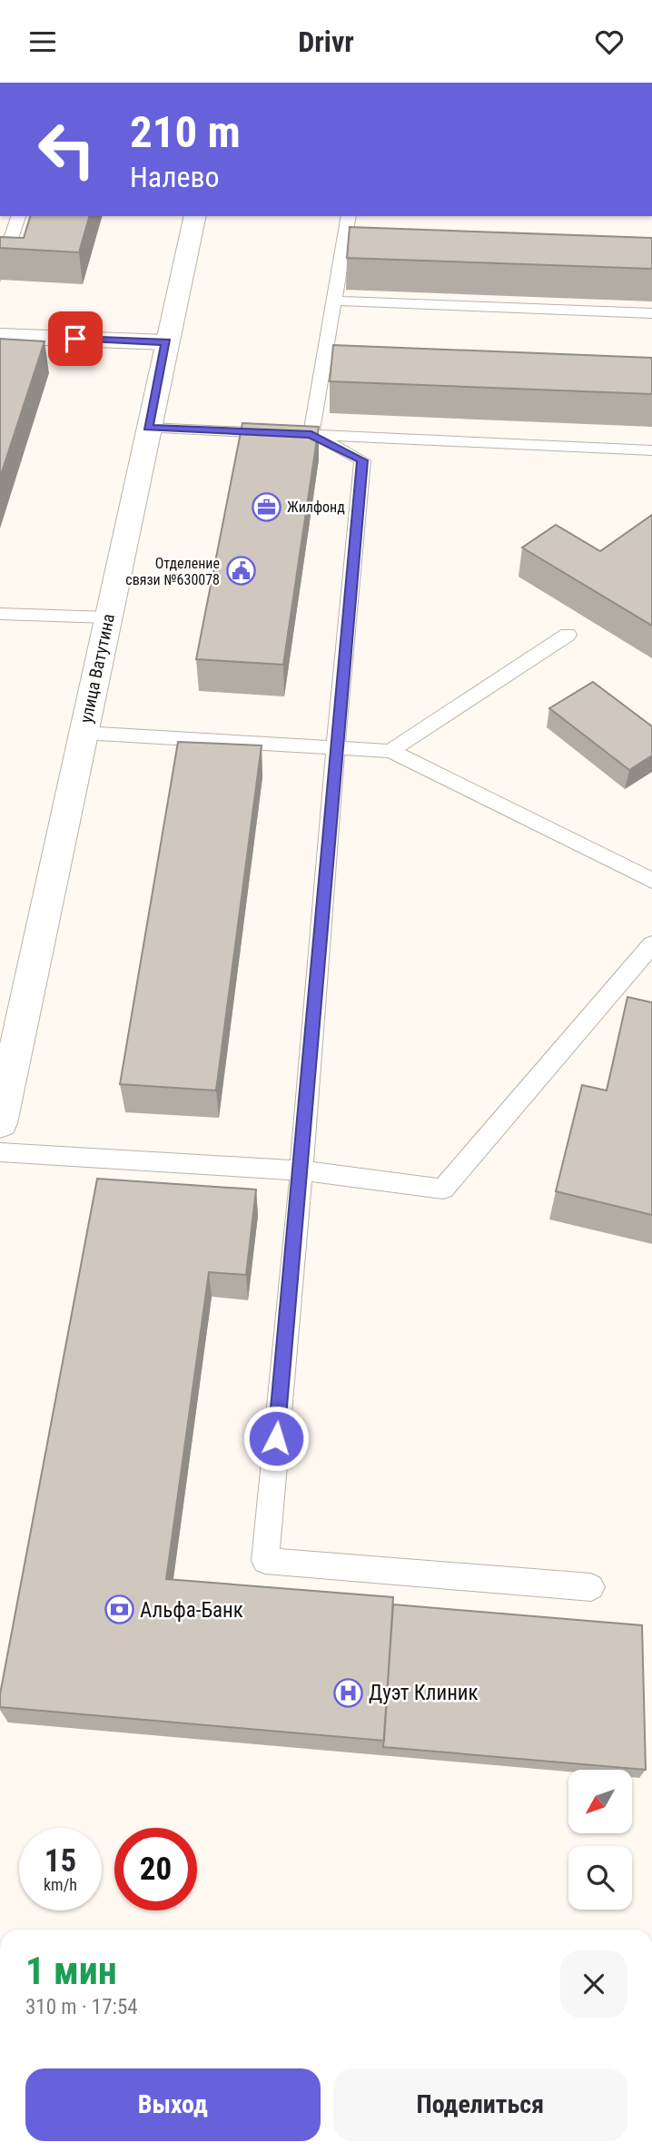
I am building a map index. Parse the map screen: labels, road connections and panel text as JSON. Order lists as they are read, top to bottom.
{
  "streets": {
    "main road": ["улица Ватутина"]
  },
  "places": {
    "office": ["Жилфонд"],
    "public building": ["Отделение связи №630078"],
    "bank": ["Альфа-Банк"],
    "hospital": ["Дуэт Клиник"]
  },
  "north": "bottom left",
  "page": {
    "header": "Drivr",
    "turn": ["210 m", "Налево"],
    "speed": "15 km/h",
    "limit": "20",
    "heading": ["1 мин", "310 m · 17:54"],
    "buttons": ["Выход", "Поделиться"]
  }
}
